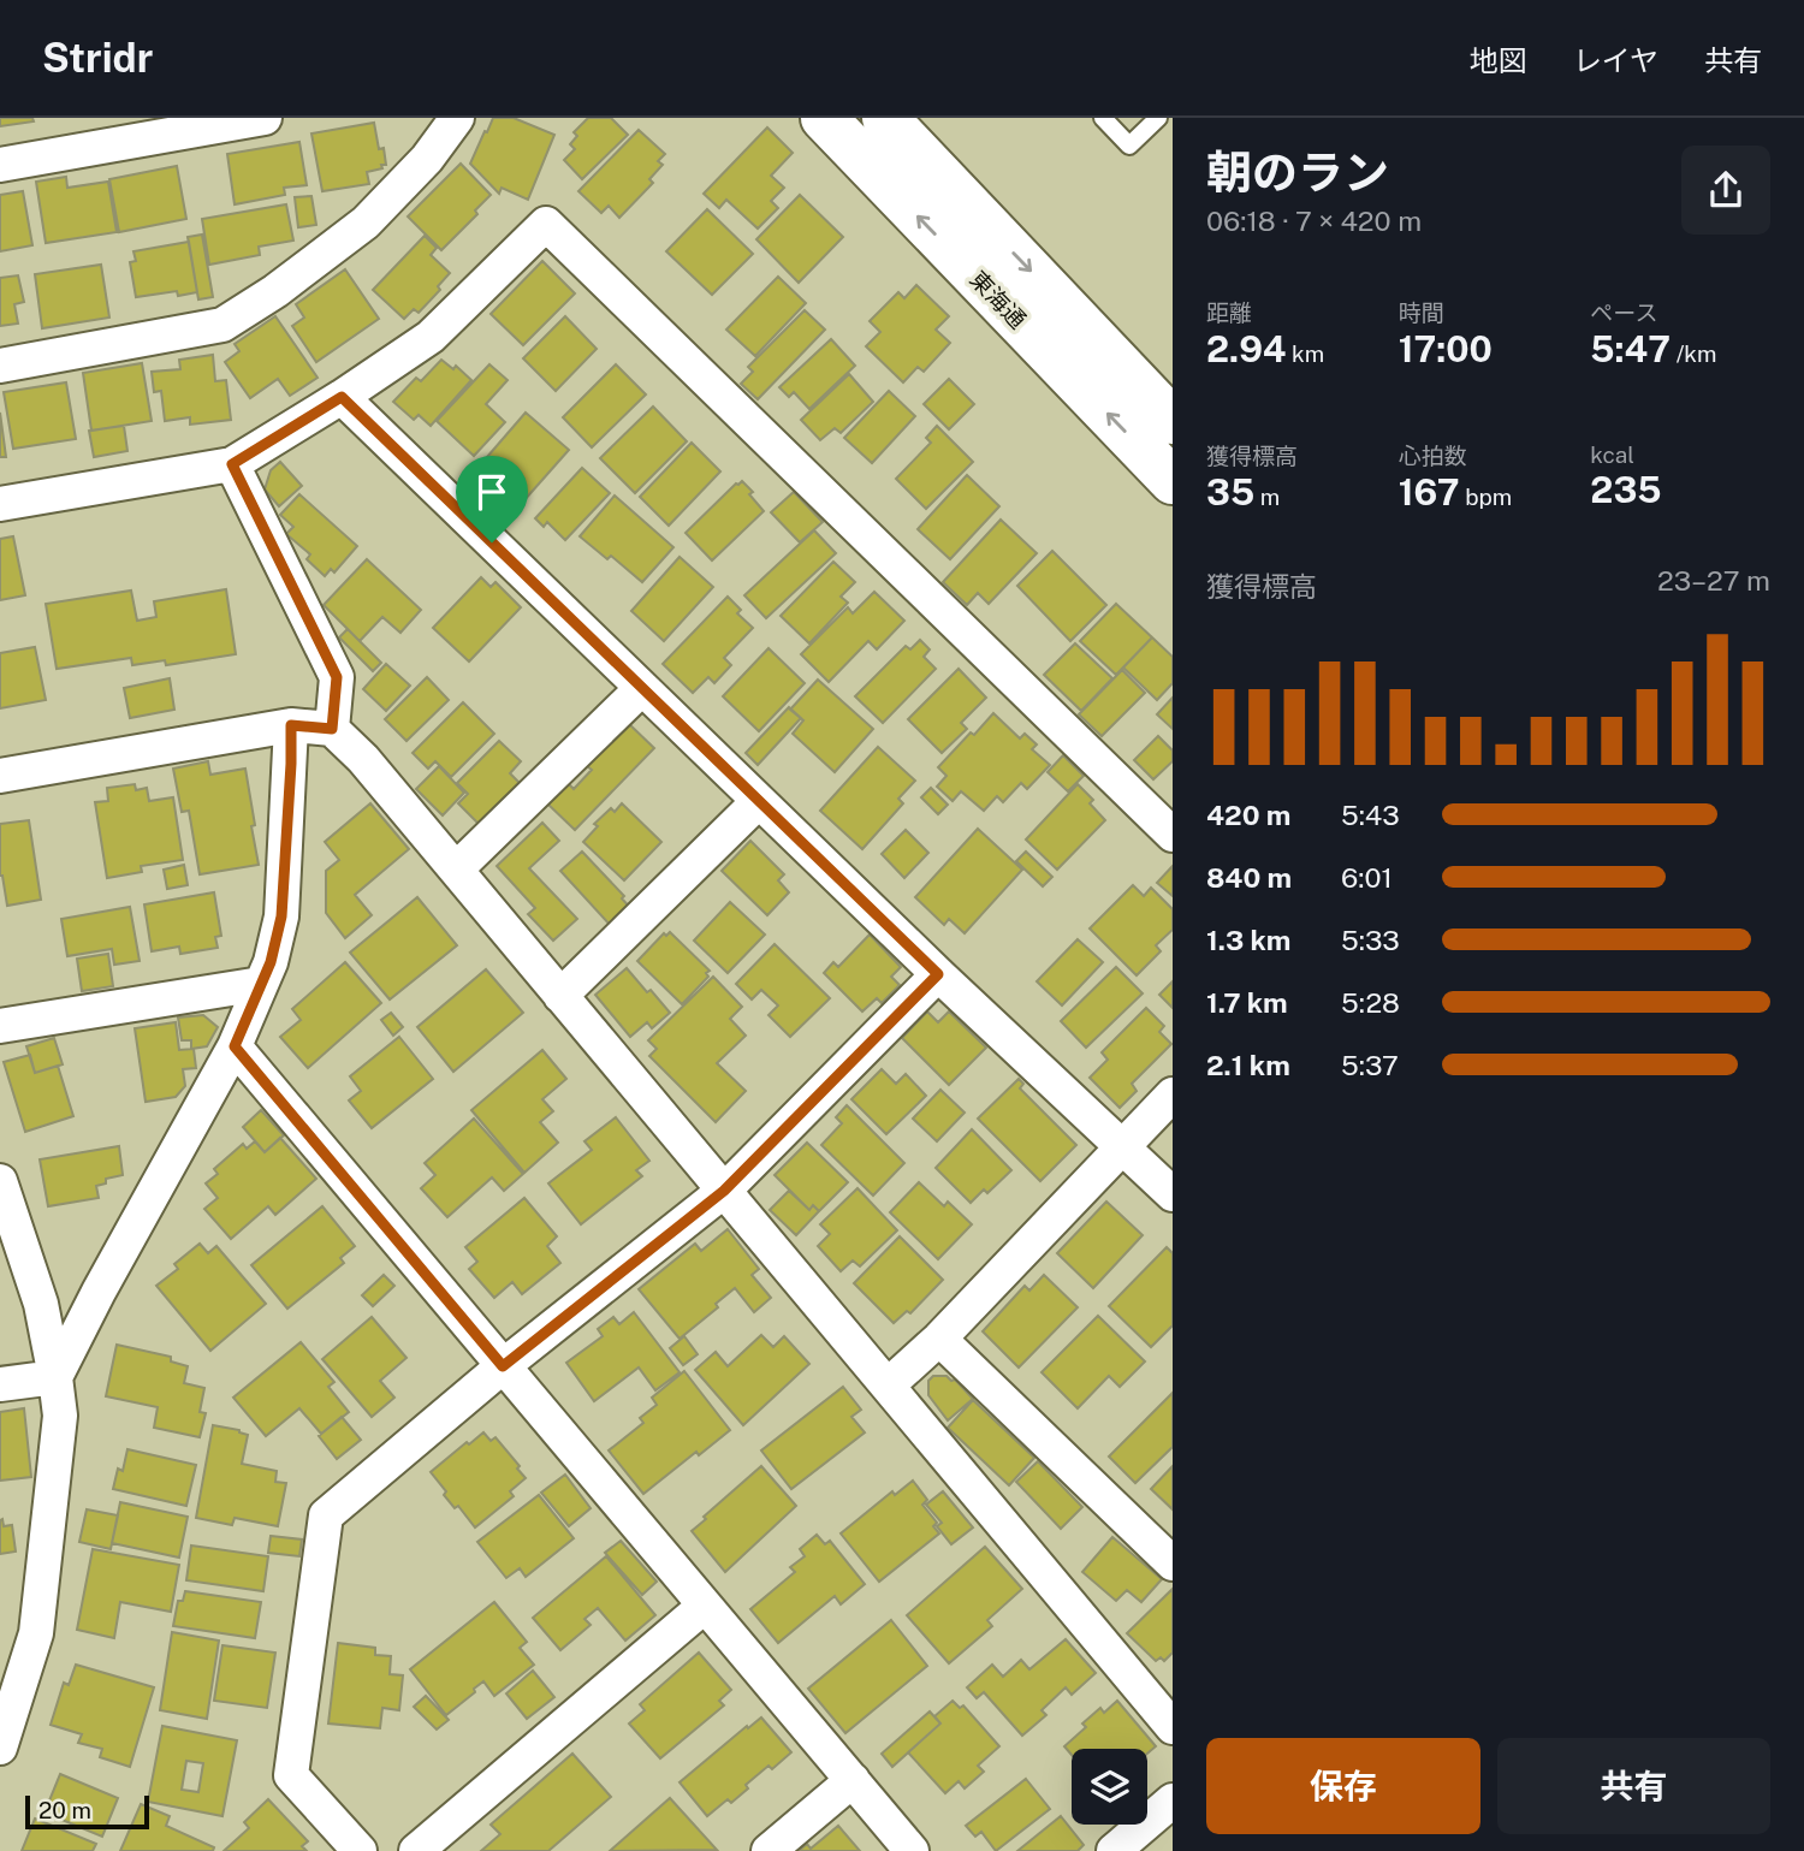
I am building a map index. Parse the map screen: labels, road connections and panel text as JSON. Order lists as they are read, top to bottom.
{
  "streets": {
    "main road": ["東海通"]
  },
  "scale_bar": "20 m",
  "page": {
    "header": "Stridr",
    "nav": ["地図", "レイヤ", "共有"],
    "heading": ["朝のラン", "06:18 · 7 × 420 m"],
    "stats": [
      ["距離", "2.94 km"],
      ["時間", "17:00"],
      ["ペース", "5:47 /km"],
      ["獲得標高", "35 m"],
      ["心拍数", "167 bpm"],
      ["kcal", "235"]
    ],
    "chart": ["獲得標高", "23–27 m"],
    "list": [
      {
        "name": "420 m",
        "note": "5:43"
      },
      {
        "name": "840 m",
        "note": "6:01"
      },
      {
        "name": "1.3 km",
        "note": "5:33"
      },
      {
        "name": "1.7 km",
        "note": "5:28"
      },
      {
        "name": "2.1 km",
        "note": "5:37"
      }
    ],
    "buttons": ["保存", "共有"],
    "scale": "20 m"
  }
}
